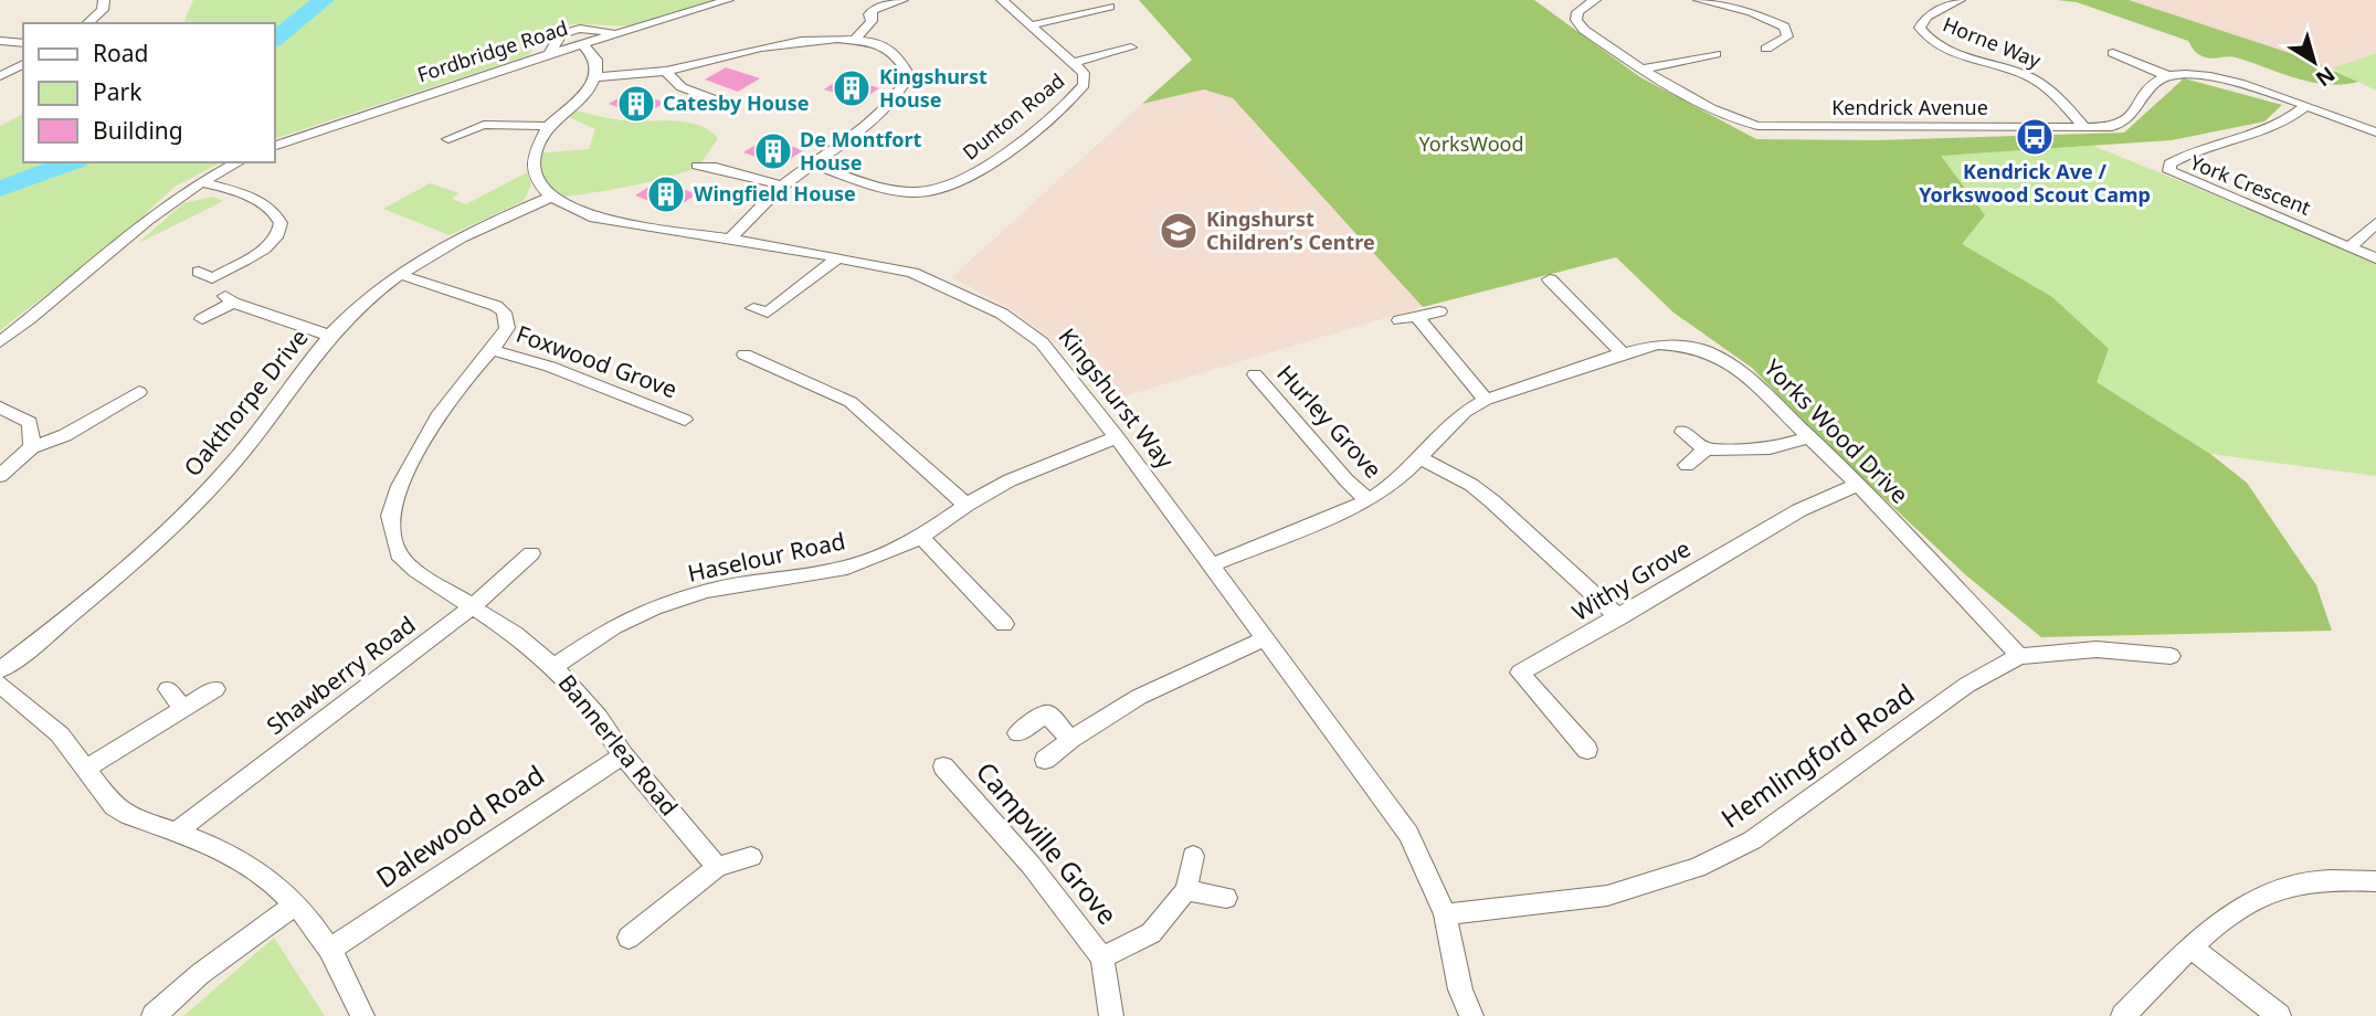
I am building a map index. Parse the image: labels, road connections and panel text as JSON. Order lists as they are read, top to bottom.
{
  "streets": {
    "street": [
      "Horne Way",
      "Fordbridge Road",
      "Kendrick Avenue",
      "Dunton Road",
      "York Crescent",
      "Foxwood Grove",
      "Kingshurst Way",
      "Oakthorpe Drive",
      "Hurley Grove",
      "Yorks Wood Drive",
      "Haselour Road",
      "Withy Grove",
      "Shawberry Road",
      "Bannerlea Road",
      "Hemlingford Road",
      "Dalewood Road",
      "Campville Grove"
    ]
  },
  "crossings": [
    ["Horne Way", "Kendrick Avenue"],
    ["Foxwood Grove", "Bannerlea Road"],
    ["Kingshurst Way", "Oakthorpe Drive"],
    ["Kingshurst Way", "Yorks Wood Drive"],
    ["Kingshurst Way", "Haselour Road"],
    ["Kingshurst Way", "Hemlingford Road"],
    ["Oakthorpe Drive", "Bannerlea Road"],
    ["Hurley Grove", "Yorks Wood Drive"],
    ["Yorks Wood Drive", "Withy Grove"],
    ["Yorks Wood Drive", "Hemlingford Road"],
    ["Haselour Road", "Bannerlea Road"],
    ["Shawberry Road", "Bannerlea Road"],
    ["Bannerlea Road", "Dalewood Road"]
  ],
  "parks": ["YorksWood"],
  "places": {
    "building": [
      "Kingshurst House",
      "Catesby House",
      "De Montfort House",
      "Wingfield House"
    ],
    "bus stop": ["Kendrick Ave / Yorkswood Scout Camp"],
    "school or university": ["Kingshurst Children’s Centre"]
  },
  "legend": ["Road", "Park", "Building"],
  "north": "bottom right"
}
